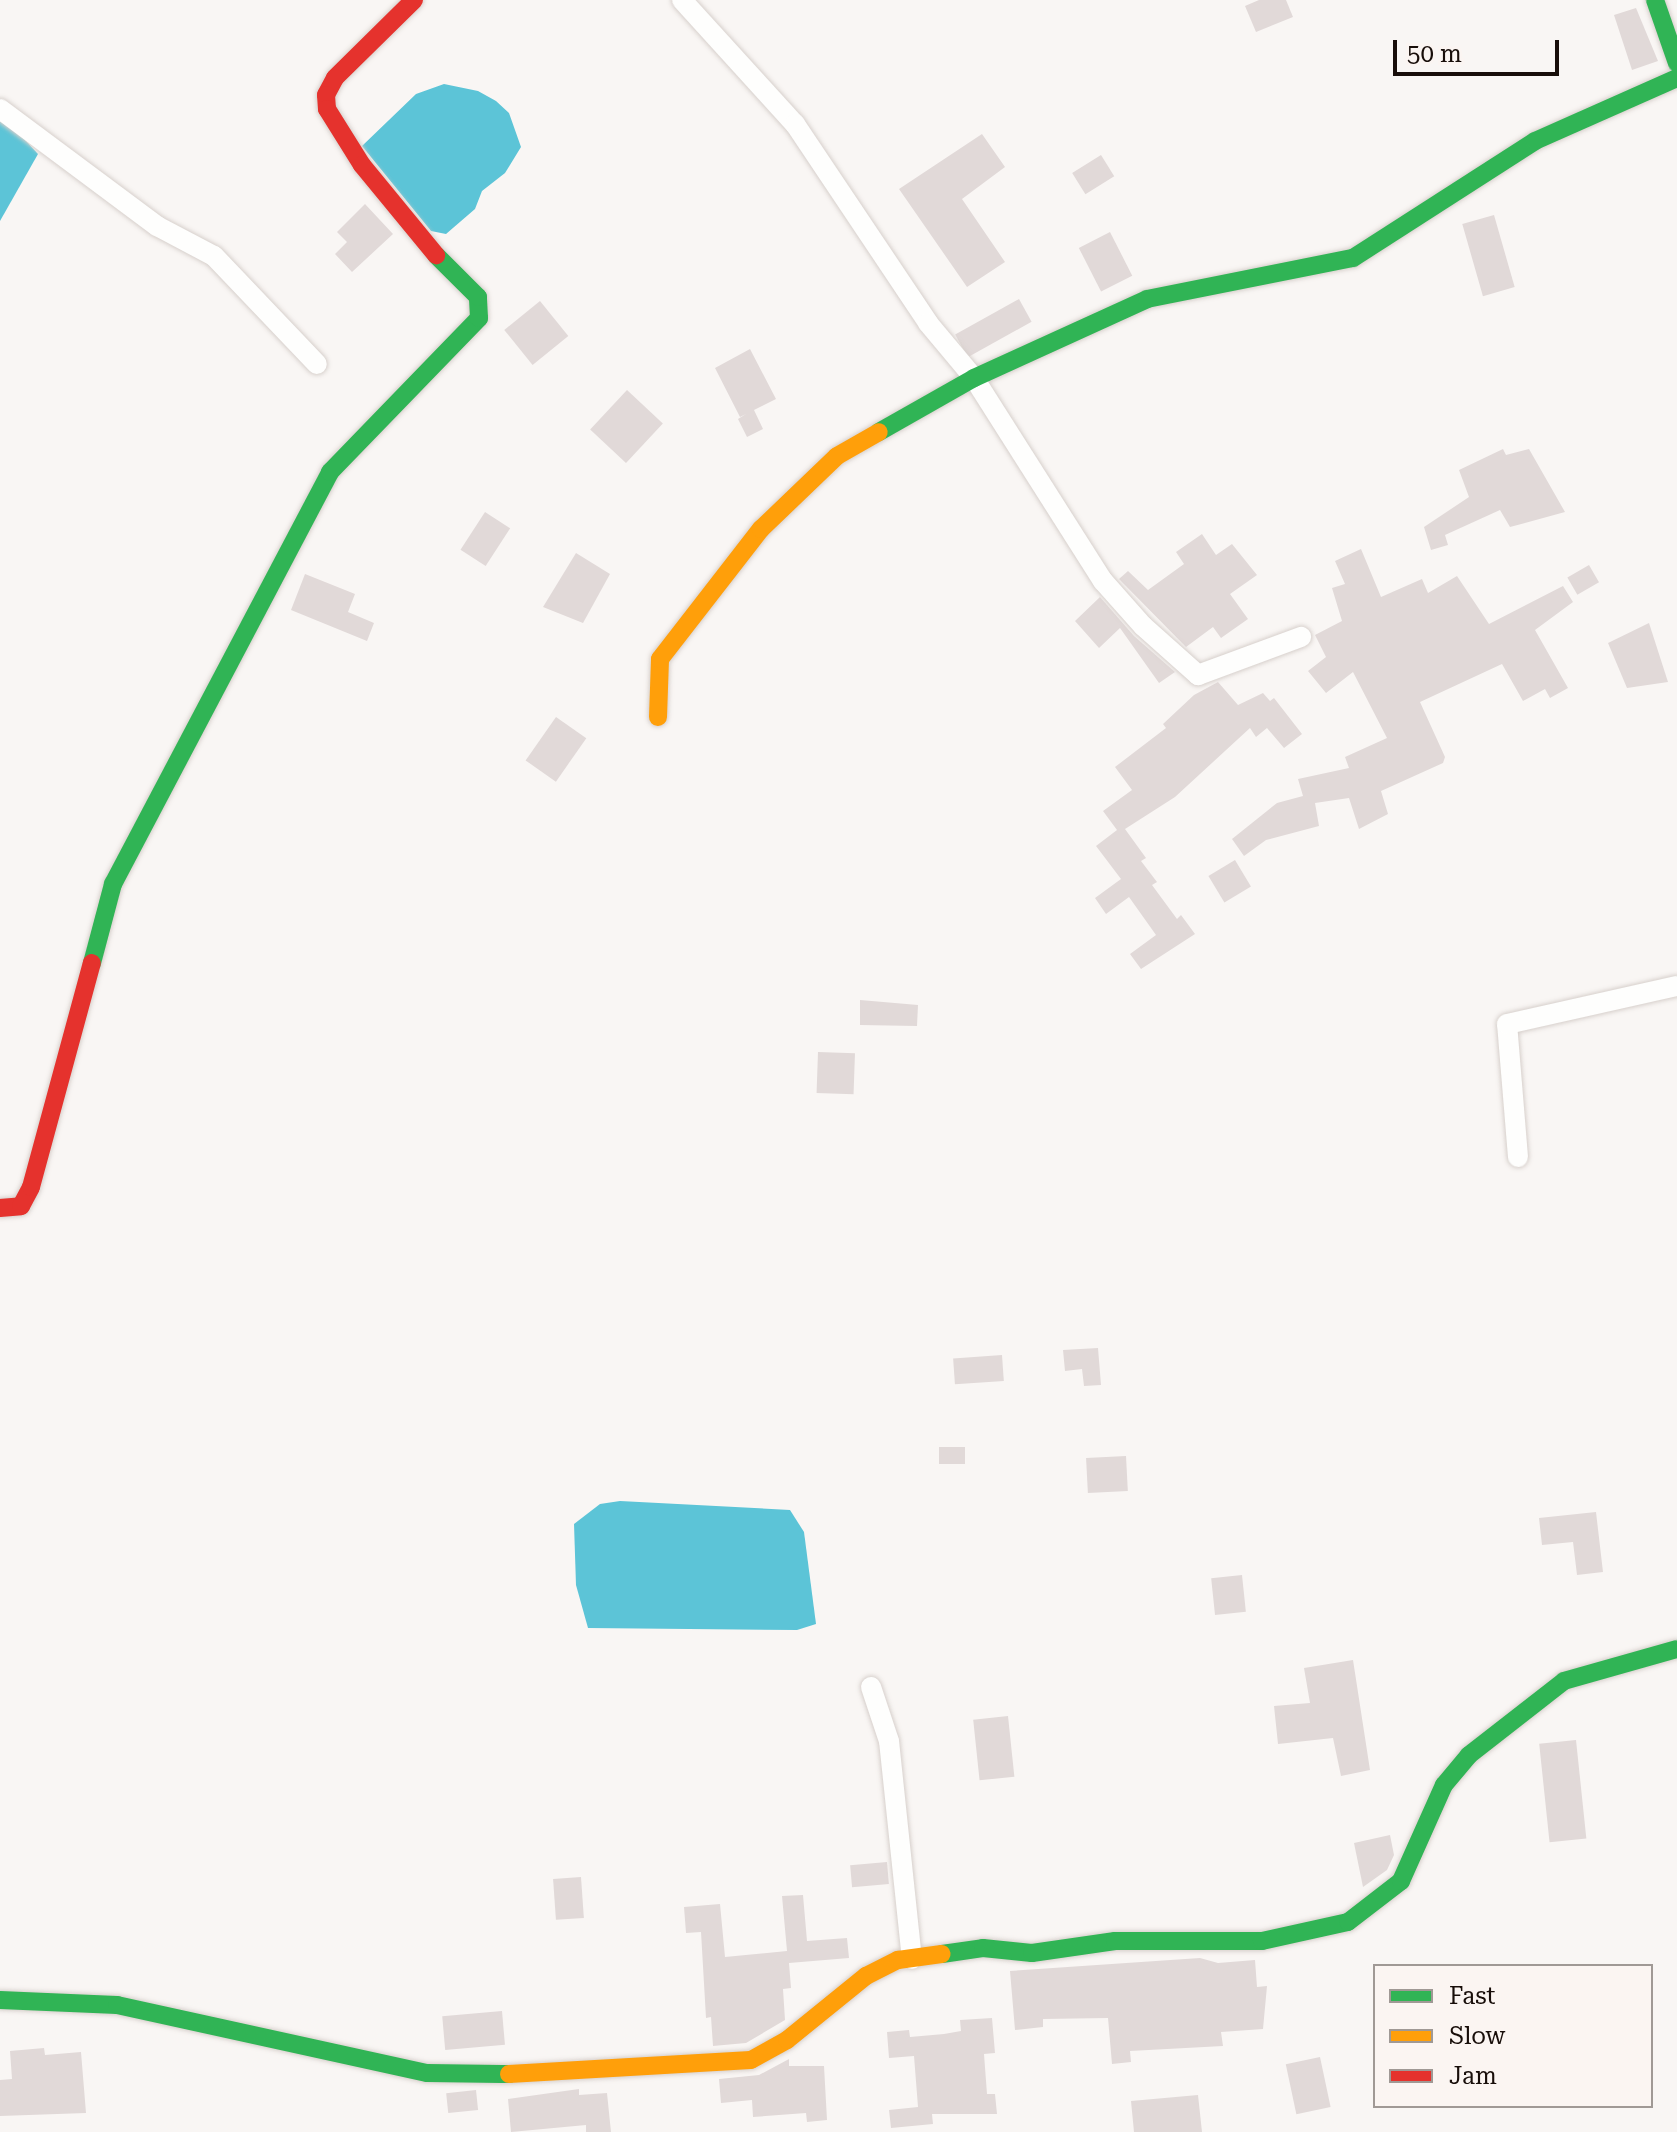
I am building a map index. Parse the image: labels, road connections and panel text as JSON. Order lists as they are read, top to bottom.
{
  "legend": ["Fast", "Slow", "Jam"],
  "scale_bar": "50 m"
}
